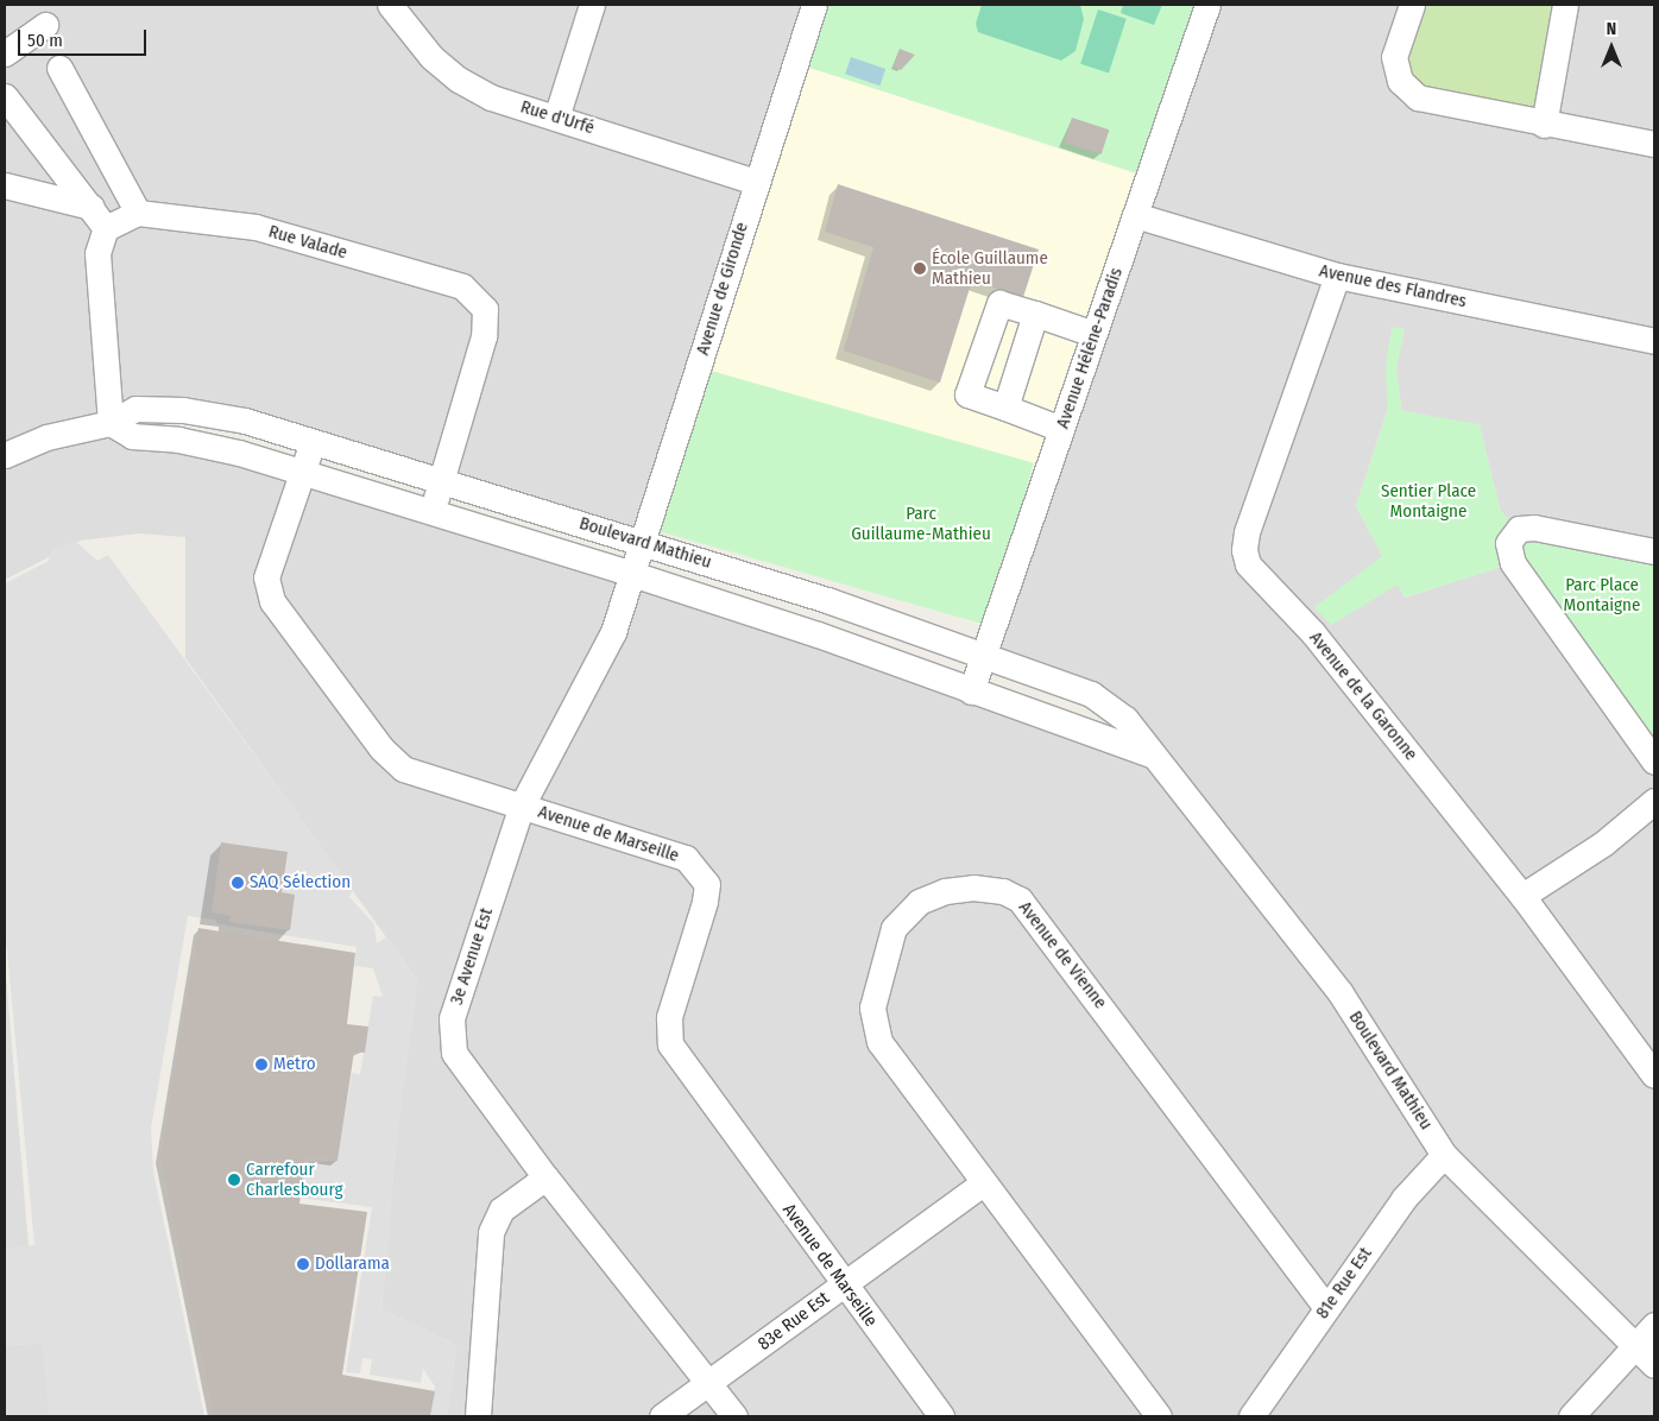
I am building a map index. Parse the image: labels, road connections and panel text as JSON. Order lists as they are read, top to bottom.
{
  "streets": {
    "street": [
      "Rue d'Urfé",
      "Rue Valade",
      "Avenue des Flandres",
      "Avenue de Gironde",
      "Avenue Hélène-Paradis",
      "Boulevard Mathieu",
      "Avenue de la Garonne",
      "Avenue de Marseille",
      "Avenue de Vienne",
      "3e Avenue Est",
      "81e Rue Est",
      "83e Rue Est"
    ]
  },
  "crossings": [
    ["Rue d'Urfé", "Avenue de Gironde"],
    ["Rue Valade", "Boulevard Mathieu"],
    ["Avenue des Flandres", "Avenue Hélène-Paradis"],
    ["Avenue des Flandres", "Avenue de la Garonne"],
    ["Avenue de Gironde", "Boulevard Mathieu"],
    ["Avenue de Gironde", "3e Avenue Est"],
    ["Avenue Hélène-Paradis", "Boulevard Mathieu"],
    ["Boulevard Mathieu", "Avenue de Marseille"],
    ["Boulevard Mathieu", "3e Avenue Est"],
    ["Boulevard Mathieu", "81e Rue Est"],
    ["Avenue de Marseille", "3e Avenue Est"],
    ["Avenue de Marseille", "83e Rue Est"],
    ["Avenue de Vienne", "81e Rue Est"],
    ["Avenue de Vienne", "83e Rue Est"],
    ["3e Avenue Est", "83e Rue Est"]
  ],
  "parks": ["Sentier Place Montaigne", "Parc Guillaume-Mathieu", "Parc Place Montaigne"],
  "places": [
    "École Guillaume Mathieu",
    "SAQ Sélection",
    "Metro",
    "Carrefour Charlesbourg",
    "Dollarama"
  ],
  "scale_bar": "50 m",
  "north": "top"
}
